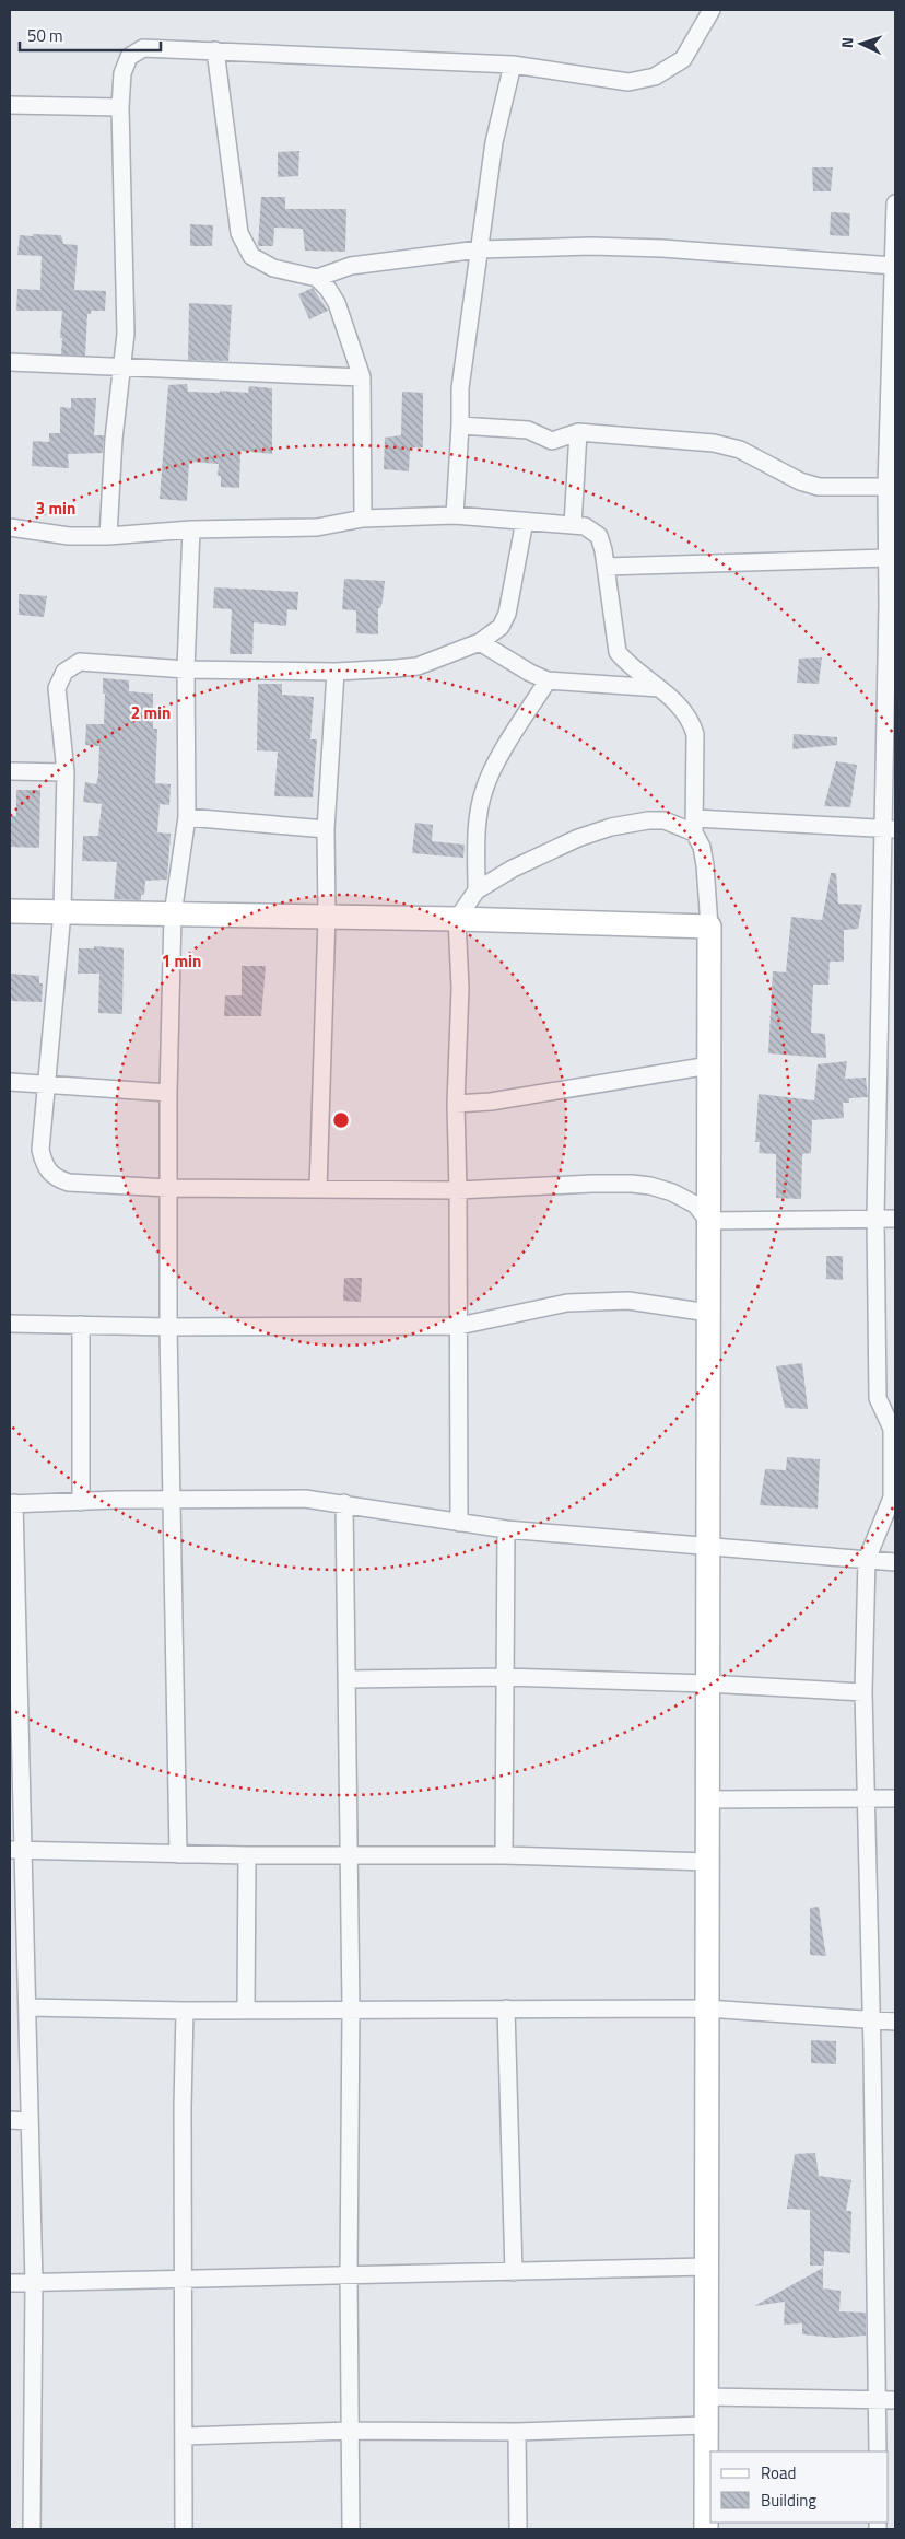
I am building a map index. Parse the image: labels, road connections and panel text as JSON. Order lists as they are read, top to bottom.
{
  "legend": ["Road", "Building"],
  "scale_bar": "50 m",
  "north": "left",
  "rings": ["3 min", "2 min", "1 min"]
}
